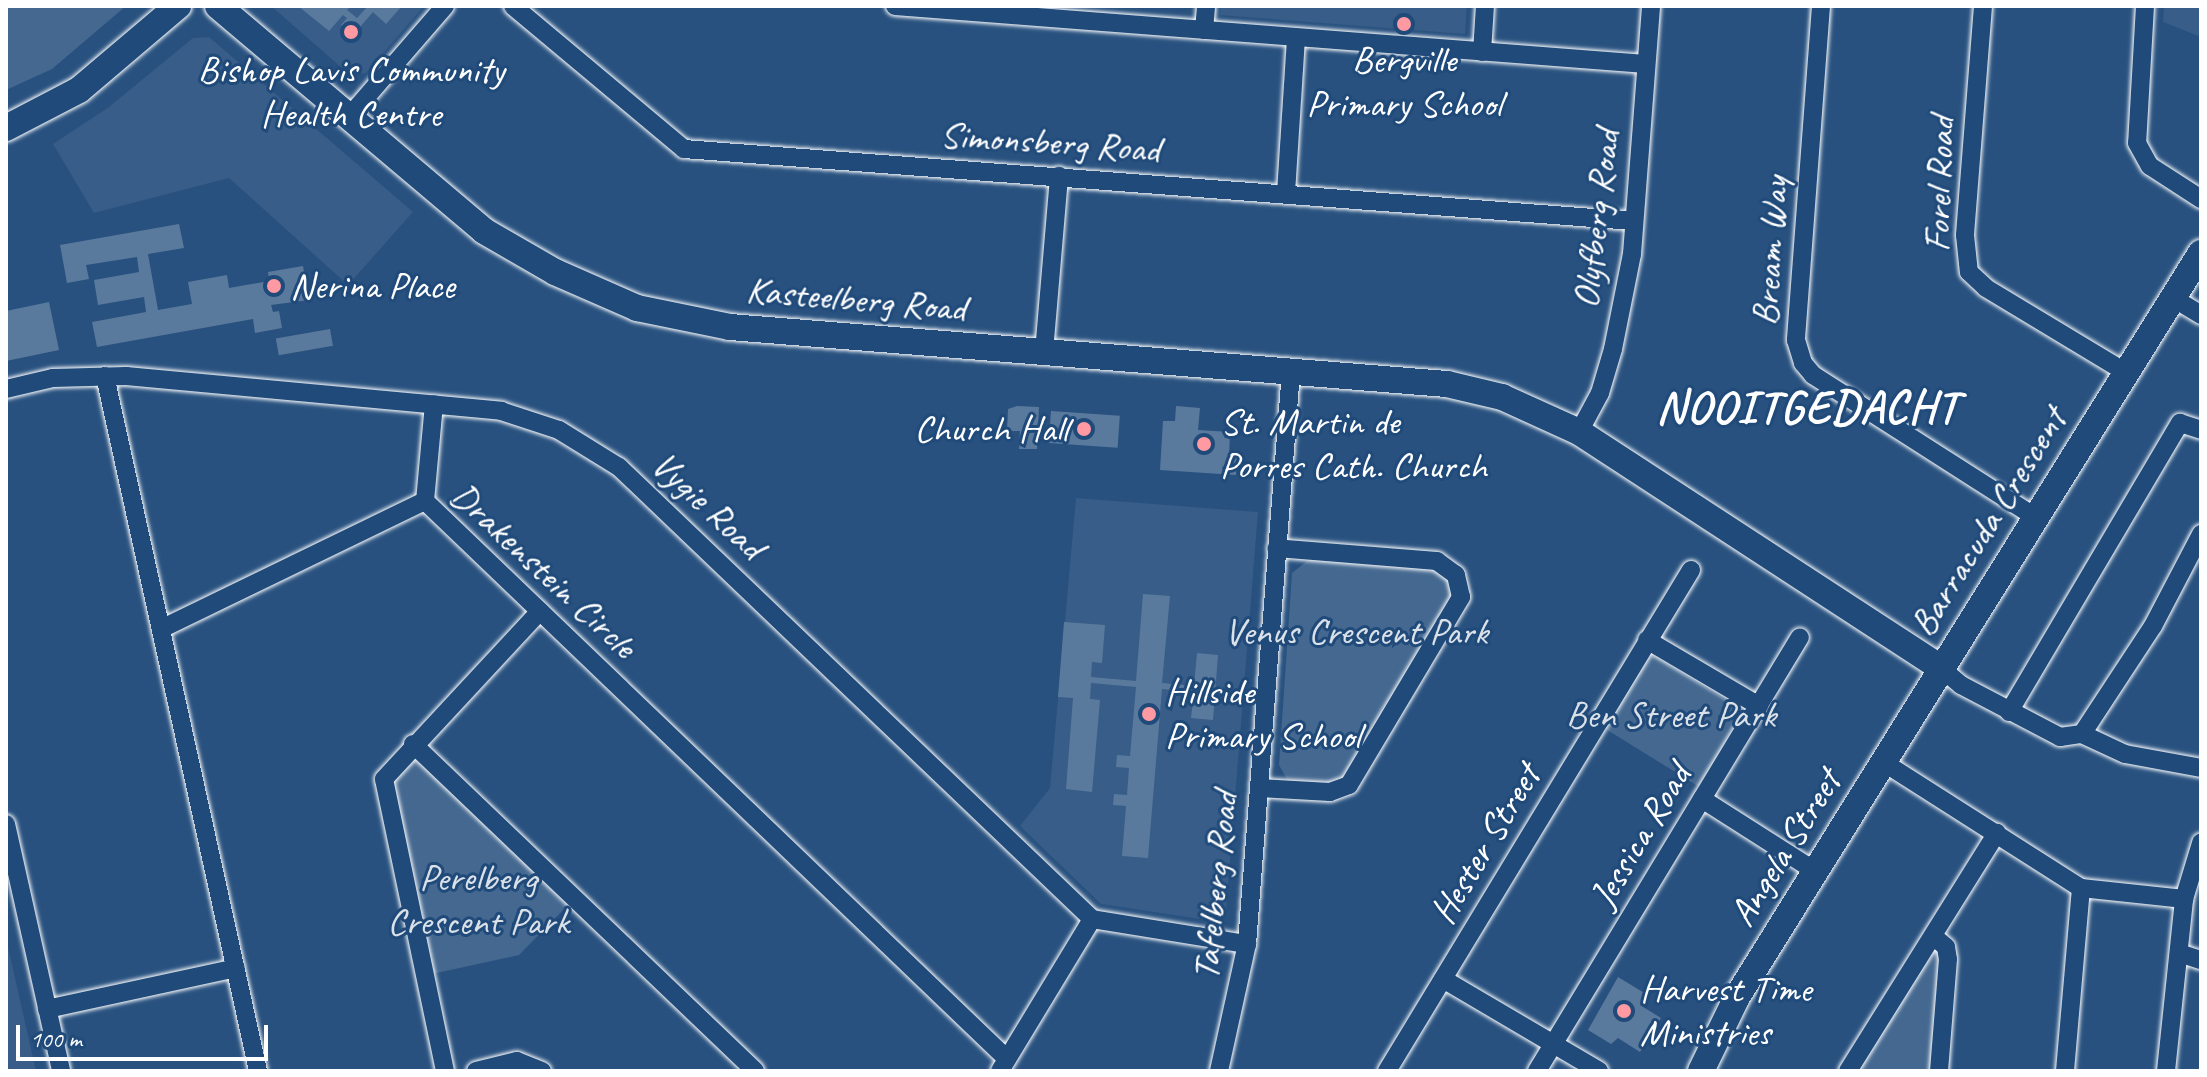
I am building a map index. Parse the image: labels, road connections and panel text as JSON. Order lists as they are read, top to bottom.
{
  "streets": {
    "street": [
      "Simonsberg Road",
      "Forel Road",
      "Olyfberg Road",
      "Bream Way",
      "Kasteelberg Road",
      "Vygie Road",
      "Barracuda Crescent",
      "Drakenstein Circle",
      "Jessica Road",
      "Hester Street",
      "Angela Street",
      "Tafelberg Road"
    ]
  },
  "crossings": [
    ["Simonsberg Road", "Olyfberg Road"],
    ["Forel Road", "Barracuda Crescent"],
    ["Olyfberg Road", "Kasteelberg Road"],
    ["Olyfberg Road", "Barracuda Crescent"],
    ["Bream Way", "Barracuda Crescent"],
    ["Kasteelberg Road", "Barracuda Crescent"],
    ["Kasteelberg Road", "Tafelberg Road"],
    ["Barracuda Crescent", "Angela Street"]
  ],
  "districts": ["NOOITGEDACHT"],
  "parks": ["Venus Crescent Park", "Ben Street Park", "Perelberg Crescent Park"],
  "places": [
    "Bergville Primary School",
    "Bishop Lavis Community Health Centre",
    "Nerina Place",
    "Church Hall",
    "St. Martin de Porres Cath. Church",
    "Hillside Primary School",
    "Harvest Time Ministries"
  ],
  "scale_bar": "100 m"
}
